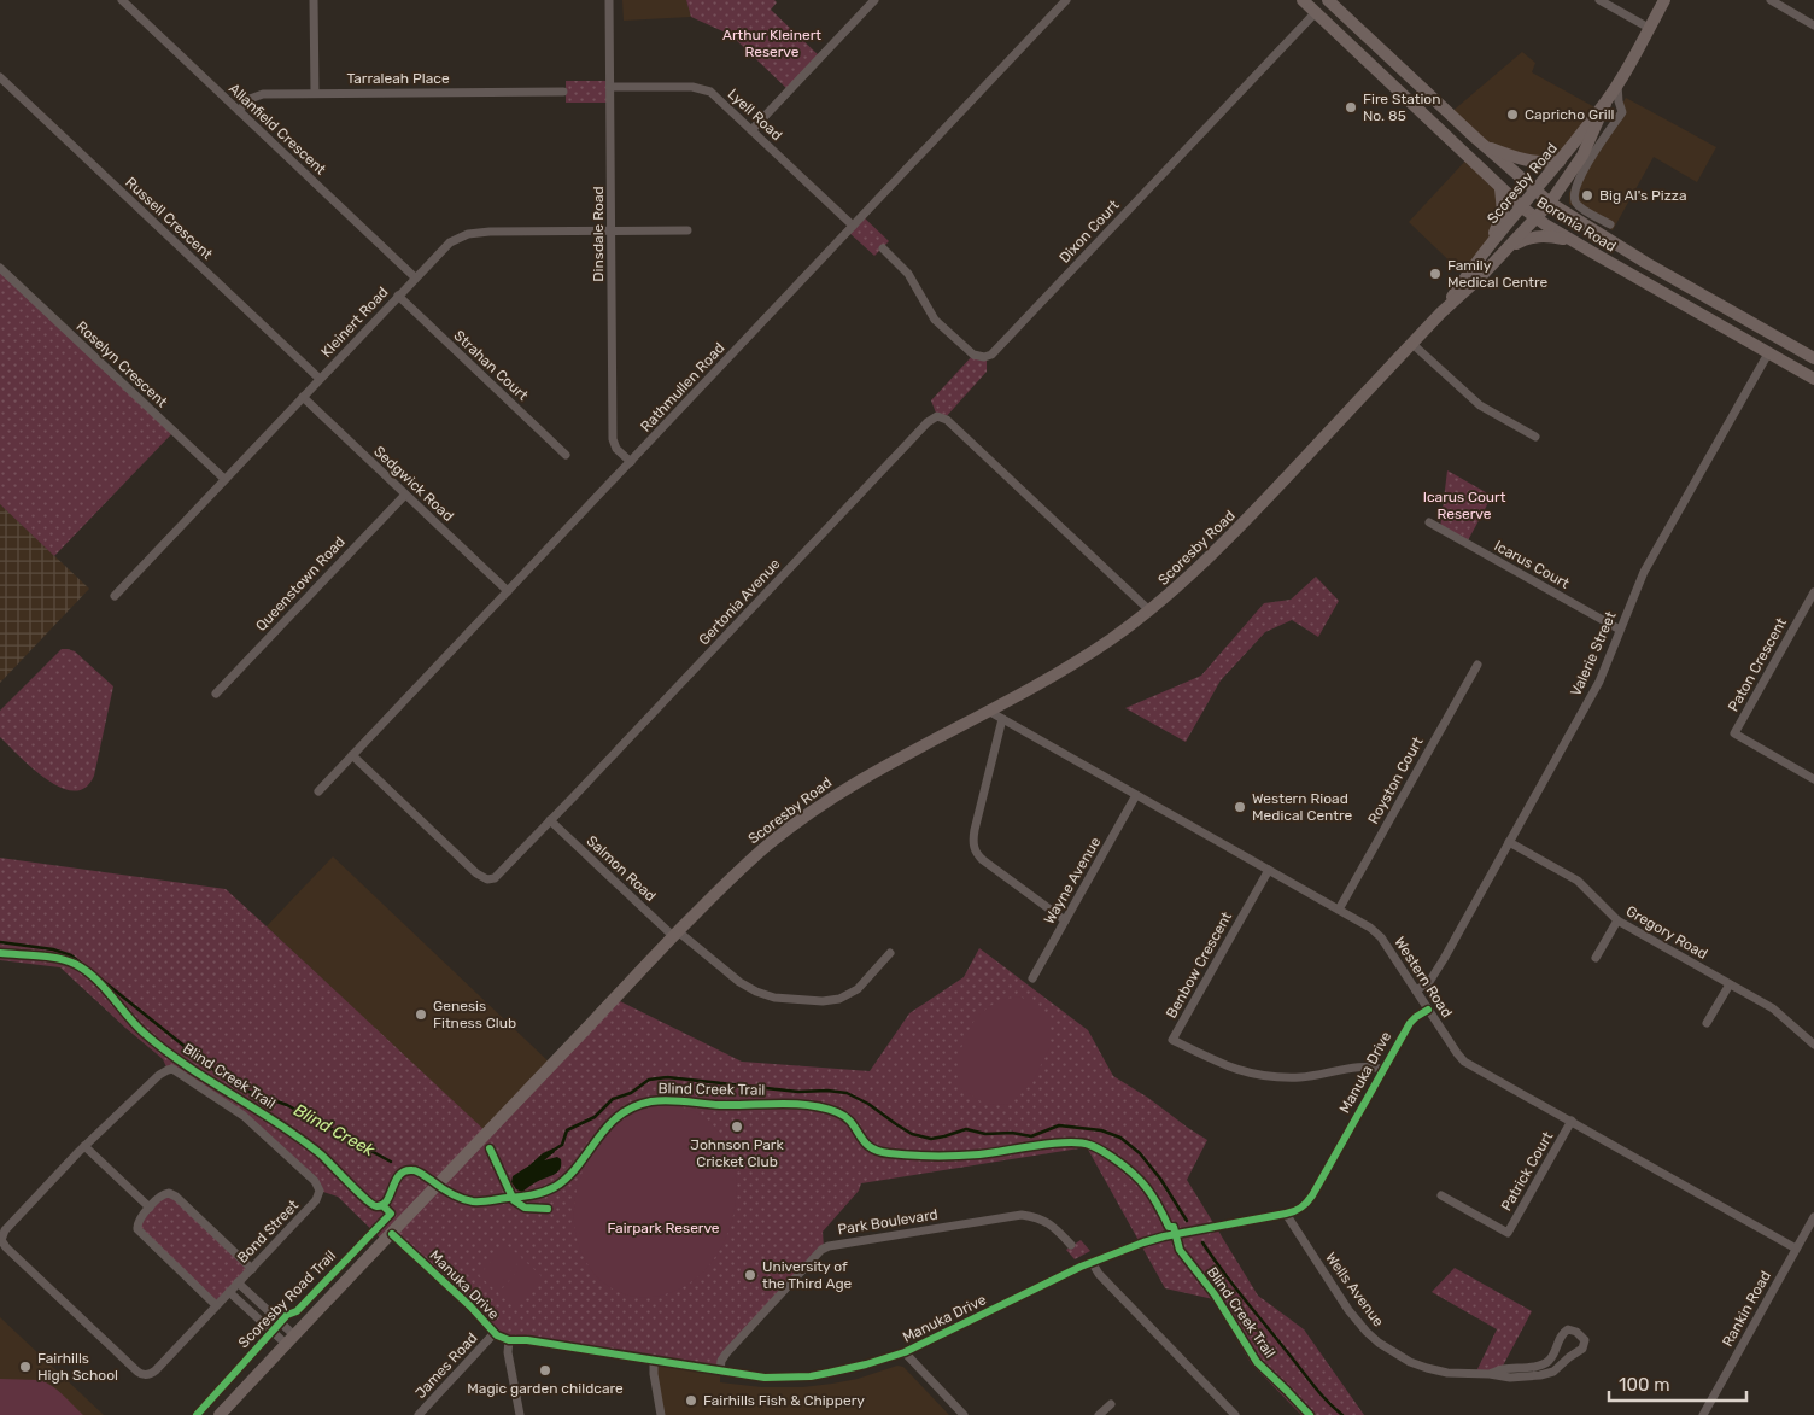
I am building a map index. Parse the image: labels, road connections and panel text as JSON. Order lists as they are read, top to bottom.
{
  "streets": {
    "main road": ["Scoresby Road", "Boronia Road"],
    "street": [
      "Tarraleah Place",
      "Lyell Road",
      "Allanfield Crescent",
      "Russell Crescent",
      "Dixon Court",
      "Dinsdale Road",
      "Kleinert Road",
      "Roselyn Crescent",
      "Strahan Court",
      "Rathmullen Road",
      "Sedgwick Road",
      "Icarus Court",
      "Queenstown Road",
      "Gertonia Avenue",
      "Valerie Street",
      "Paton Crescent",
      "Royston Court",
      "Salmon Road",
      "Wayne Avenue",
      "Gregory Road",
      "Benbow Crescent",
      "Western Road",
      "Manuka Drive",
      "Patrick Court",
      "Park Boulevard",
      "Bond Street",
      "Wells Avenue",
      "Rankin Road",
      "James Road"
    ],
    "cycle path": ["Blind Creek Trail", "Scoresby Road Trail"]
  },
  "crossings": [
    ["Tarraleah Place", "Allanfield Crescent"],
    ["Lyell Road", "Dinsdale Road"],
    ["Lyell Road", "Rathmullen Road"],
    ["Allanfield Crescent", "Kleinert Road"],
    ["Scoresby Road", "Boronia Road"],
    ["Scoresby Road", "Gertonia Avenue"],
    ["Scoresby Road", "Salmon Road"],
    ["Scoresby Road", "Western Road"],
    ["Scoresby Road", "Manuka Drive"],
    ["Russell Crescent", "Kleinert Road"],
    ["Boronia Road", "Dixon Court"],
    ["Boronia Road", "Valerie Street"],
    ["Dinsdale Road", "Kleinert Road"],
    ["Dinsdale Road", "Rathmullen Road"],
    ["Kleinert Road", "Roselyn Crescent"],
    ["Kleinert Road", "Strahan Court"],
    ["Kleinert Road", "Sedgwick Road"],
    ["Rathmullen Road", "Sedgwick Road"],
    ["Rathmullen Road", "Gertonia Avenue"],
    ["Sedgwick Road", "Queenstown Road"],
    ["Icarus Court", "Valerie Street"],
    ["Gertonia Avenue", "Salmon Road"],
    ["Valerie Street", "Gregory Road"],
    ["Valerie Street", "Western Road"],
    ["Royston Court", "Western Road"],
    ["Wayne Avenue", "Western Road"],
    ["Benbow Crescent", "Western Road"],
    ["Benbow Crescent", "Manuka Drive"],
    ["Western Road", "Manuka Drive"],
    ["Western Road", "Patrick Court"],
    ["Western Road", "Rankin Road"],
    ["Manuka Drive", "Park Boulevard"],
    ["Manuka Drive", "Wells Avenue"],
    ["Manuka Drive", "James Road"]
  ],
  "water": ["Blind Creek"],
  "parks": ["Arthur Kleinert Reserve", "Icarus Court Reserve", "Fairpark Reserve"],
  "places": [
    "Fire Station No. 85",
    "Capricho Grill",
    "Big Al's Pizza",
    "Family Medical Centre",
    "Western Rioad Medical Centre",
    "Genesis Fitness Club",
    "Johnson Park Cricket Club",
    "University of the Third Age",
    "Fairhills High School",
    "Magic garden childcare",
    "Fairhills Fish & Chippery"
  ],
  "scale_bar": "100 m"
}
